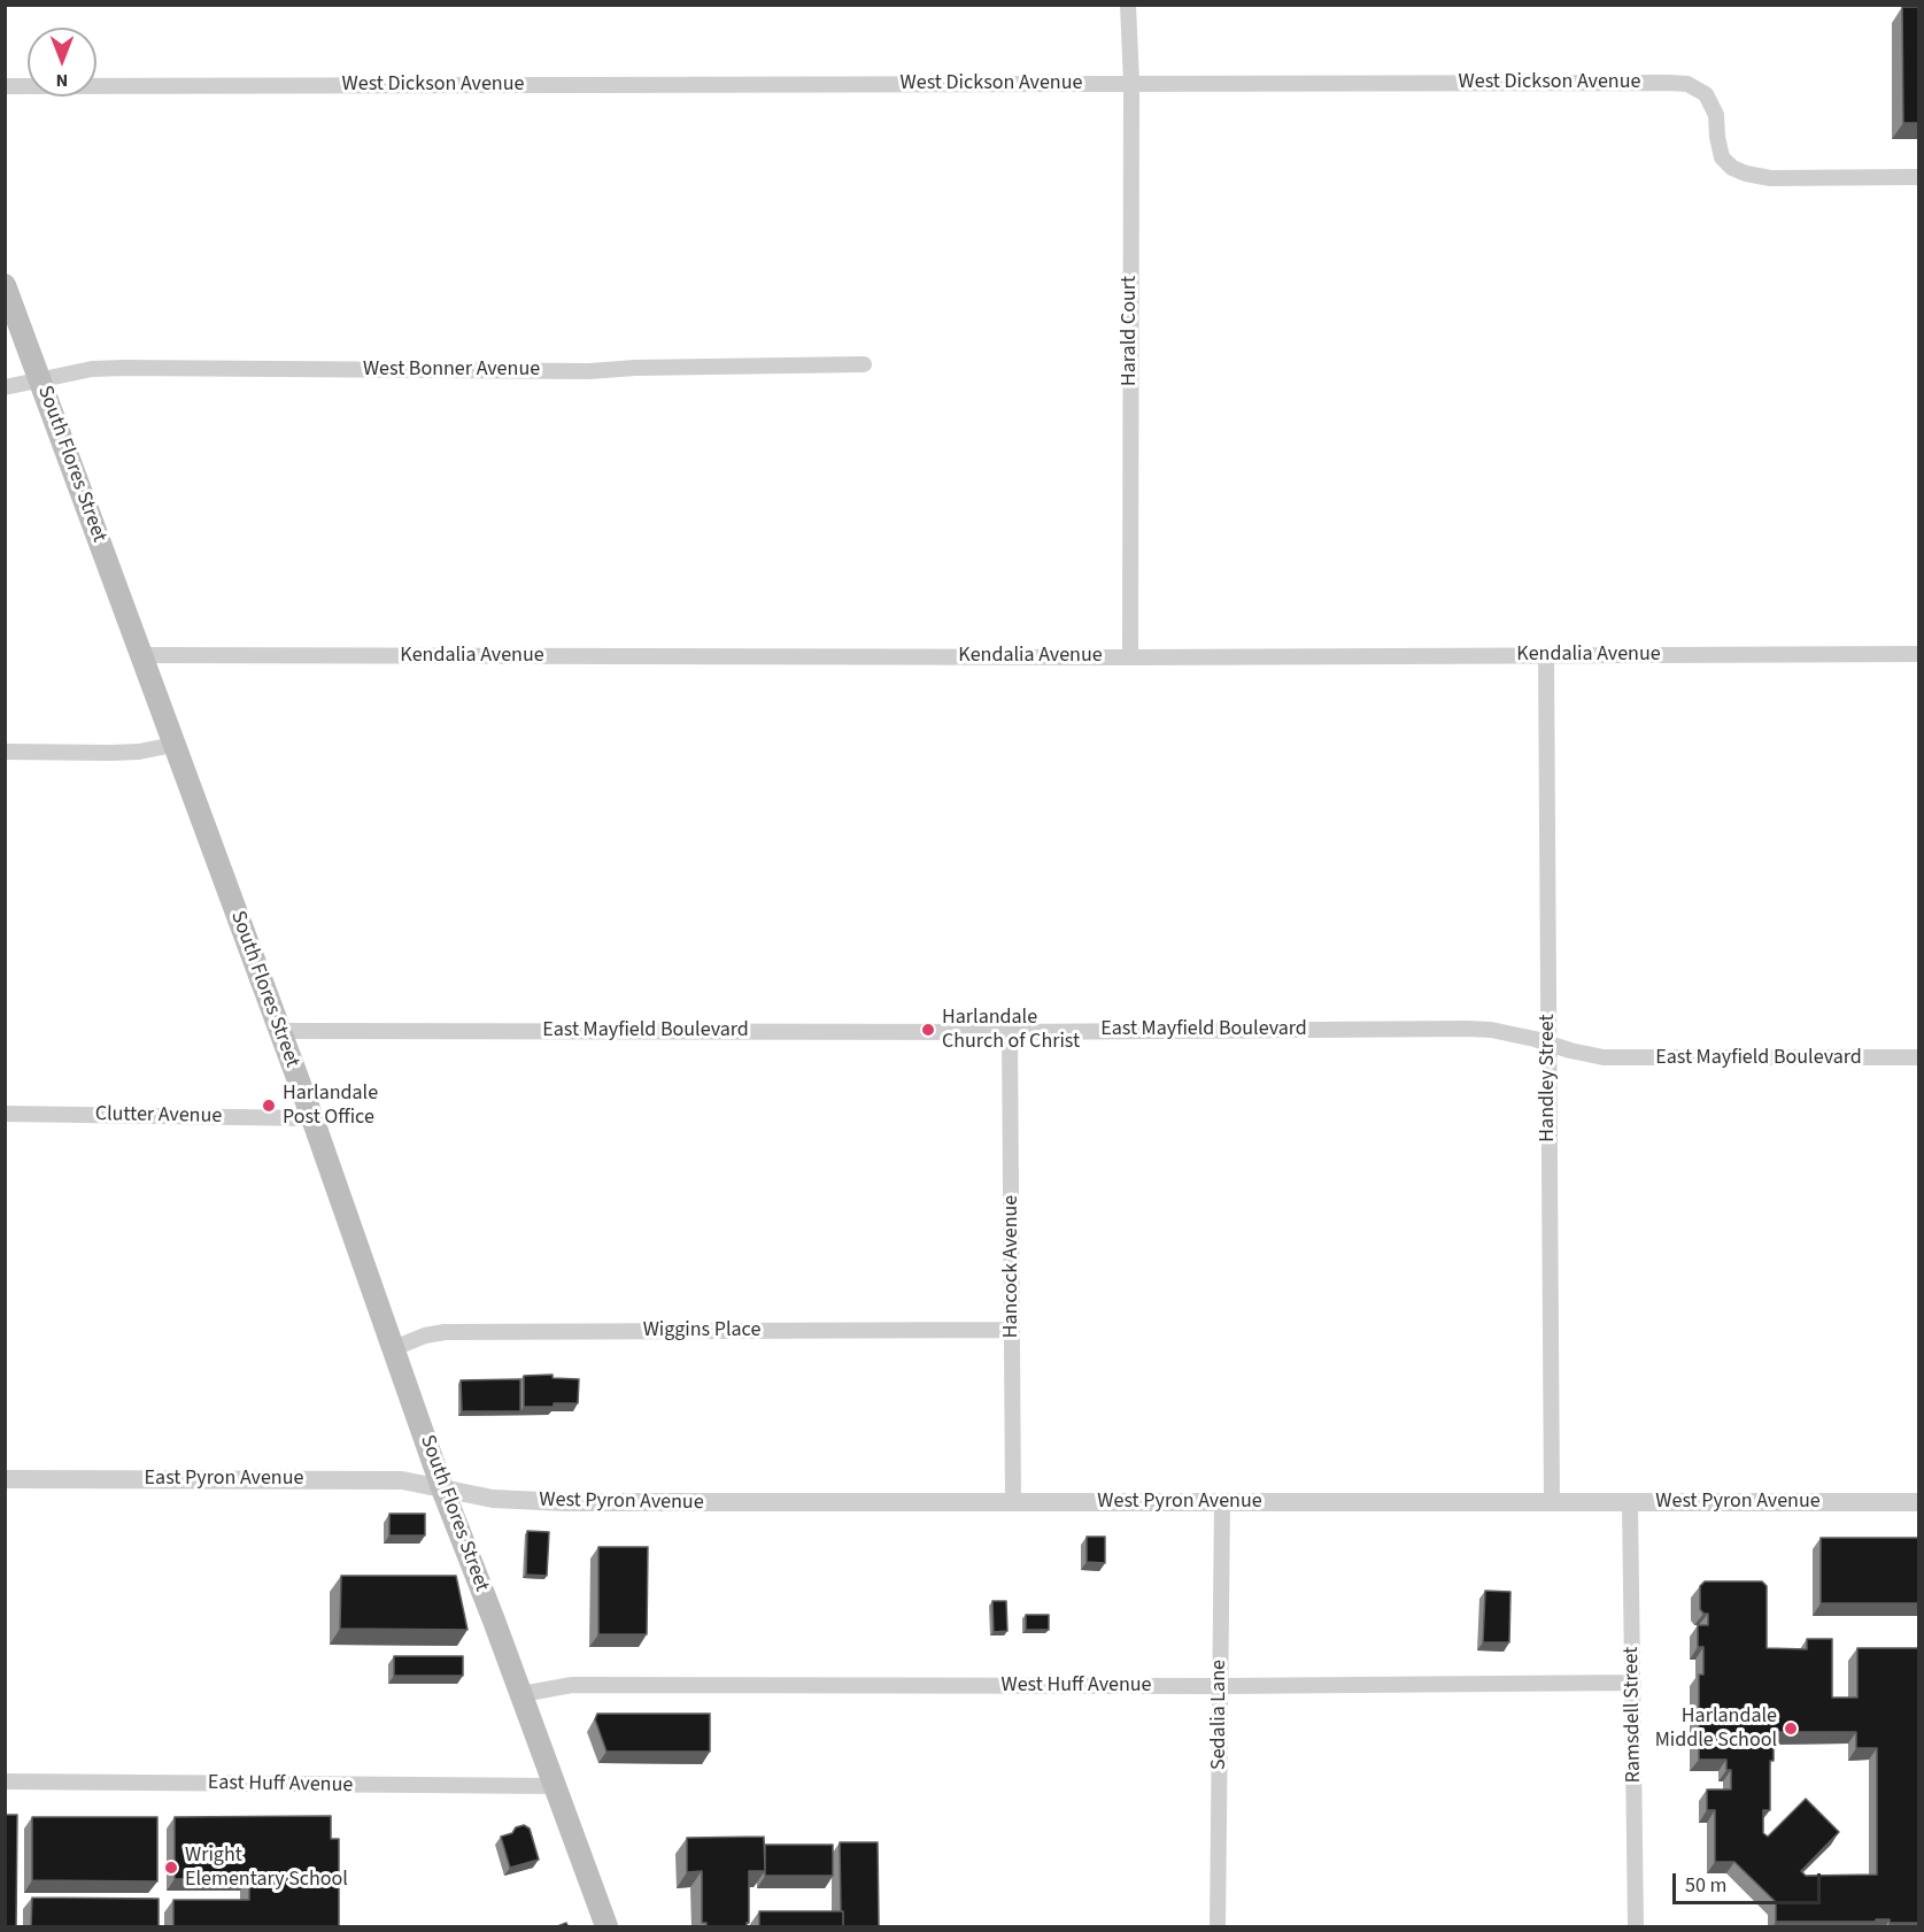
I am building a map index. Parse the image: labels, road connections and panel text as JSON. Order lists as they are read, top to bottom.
{
  "streets": {
    "main road": ["South Flores Street"],
    "street": [
      "West Dickson Avenue",
      "Harald Court",
      "West Bonner Avenue",
      "Kendalia Avenue",
      "East Mayfield Boulevard",
      "Handley Street",
      "Clutter Avenue",
      "Hancock Avenue",
      "Wiggins Place",
      "East Pyron Avenue",
      "West Pyron Avenue",
      "West Huff Avenue",
      "Sedalia Lane",
      "Ramsdell Street",
      "East Huff Avenue"
    ]
  },
  "crossings": [
    ["West Dickson Avenue", "Harald Court"],
    ["Harald Court", "Kendalia Avenue"],
    ["West Bonner Avenue", "South Flores Street"],
    ["South Flores Street", "Kendalia Avenue"],
    ["South Flores Street", "East Mayfield Boulevard"],
    ["South Flores Street", "Clutter Avenue"],
    ["South Flores Street", "Wiggins Place"],
    ["South Flores Street", "East Pyron Avenue"],
    ["South Flores Street", "West Pyron Avenue"],
    ["South Flores Street", "West Huff Avenue"],
    ["South Flores Street", "East Huff Avenue"],
    ["Kendalia Avenue", "Handley Street"],
    ["East Mayfield Boulevard", "Handley Street"],
    ["East Mayfield Boulevard", "Hancock Avenue"],
    ["Handley Street", "West Pyron Avenue"],
    ["Hancock Avenue", "Wiggins Place"],
    ["Hancock Avenue", "West Pyron Avenue"],
    ["East Pyron Avenue", "West Pyron Avenue"],
    ["West Pyron Avenue", "Sedalia Lane"],
    ["West Pyron Avenue", "Ramsdell Street"],
    ["West Huff Avenue", "Sedalia Lane"],
    ["West Huff Avenue", "Ramsdell Street"]
  ],
  "places": [
    "Harlandale Church of Christ",
    "Harlandale Post Office",
    "Harlandale Middle School",
    "Wright Elementary School"
  ],
  "scale_bar": "50 m",
  "north": "bottom"
}
